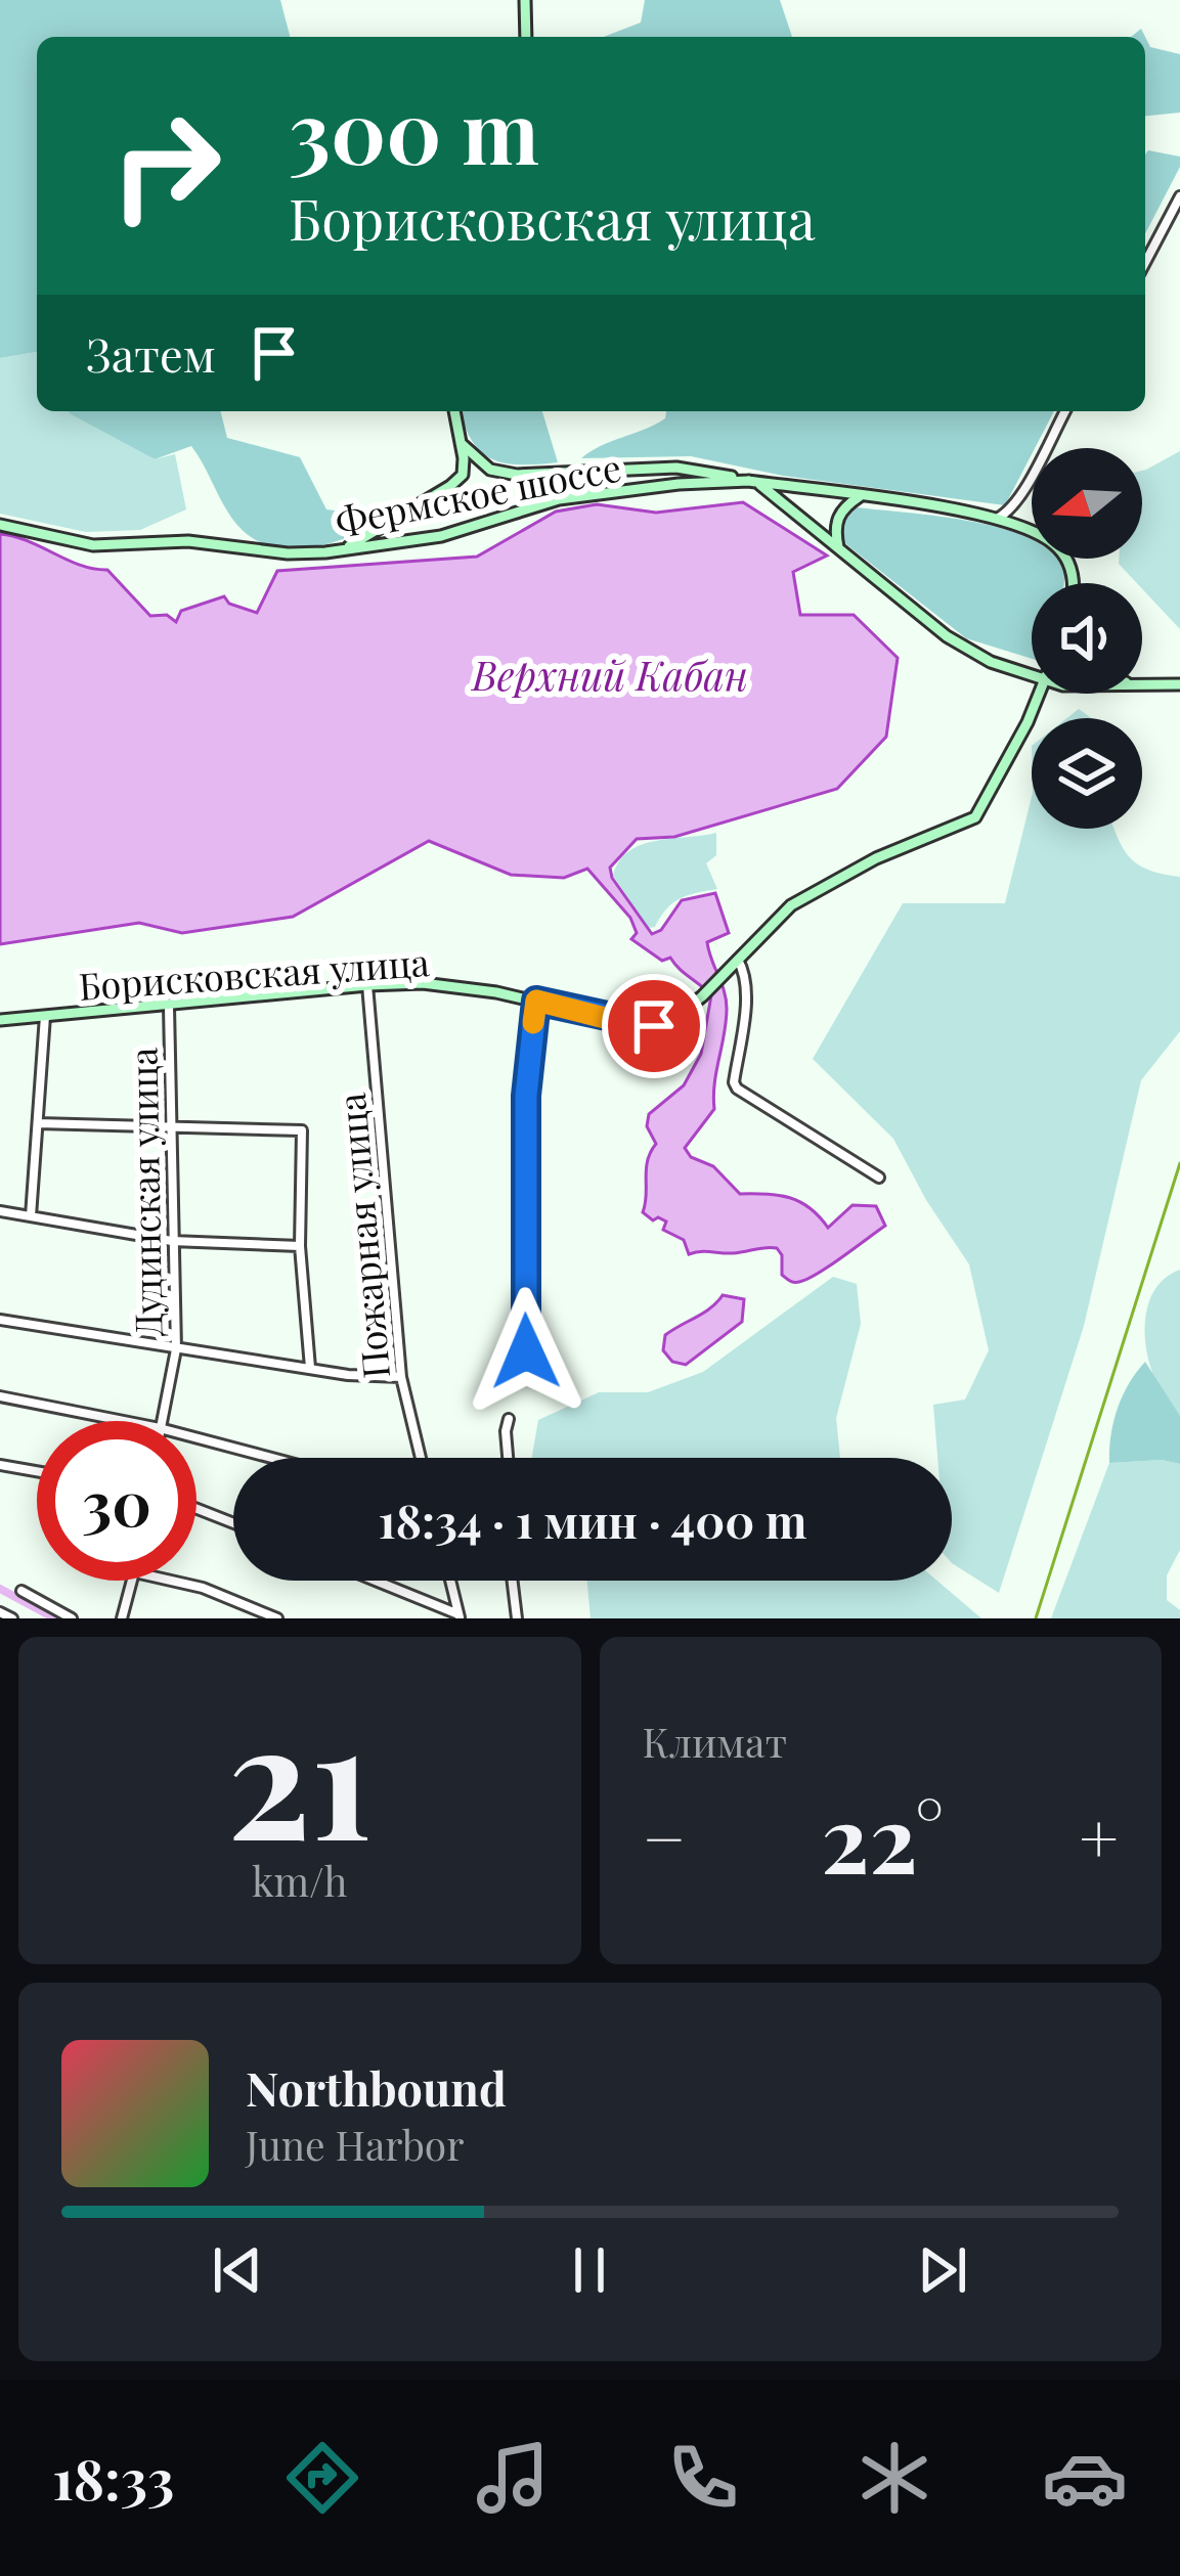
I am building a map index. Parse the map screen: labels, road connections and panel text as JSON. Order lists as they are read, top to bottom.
{
  "streets": {
    "street": [
      "Фермское шоссе",
      "Борисковская улица",
      "Дудинская улица",
      "Пожарная улица"
    ]
  },
  "crossings": [
    ["Борисковская улица", "Дудинская улица"],
    ["Борисковская улица", "Пожарная улица"]
  ],
  "water": ["Верхний Кабан"],
  "north": "left",
  "page": {
    "turn": ["300 m", "Борисковская улица"],
    "then": "Затем",
    "limit": "30",
    "trip": "18:34 · 1 мин · 400 m",
    "tile": [
      ["21", "km/h"],
      "Климат"
    ],
    "heat": ["−", "22°", "+"],
    "song": ["Northbound", "June Harbor"],
    "tabs": "18:33"
  }
}
